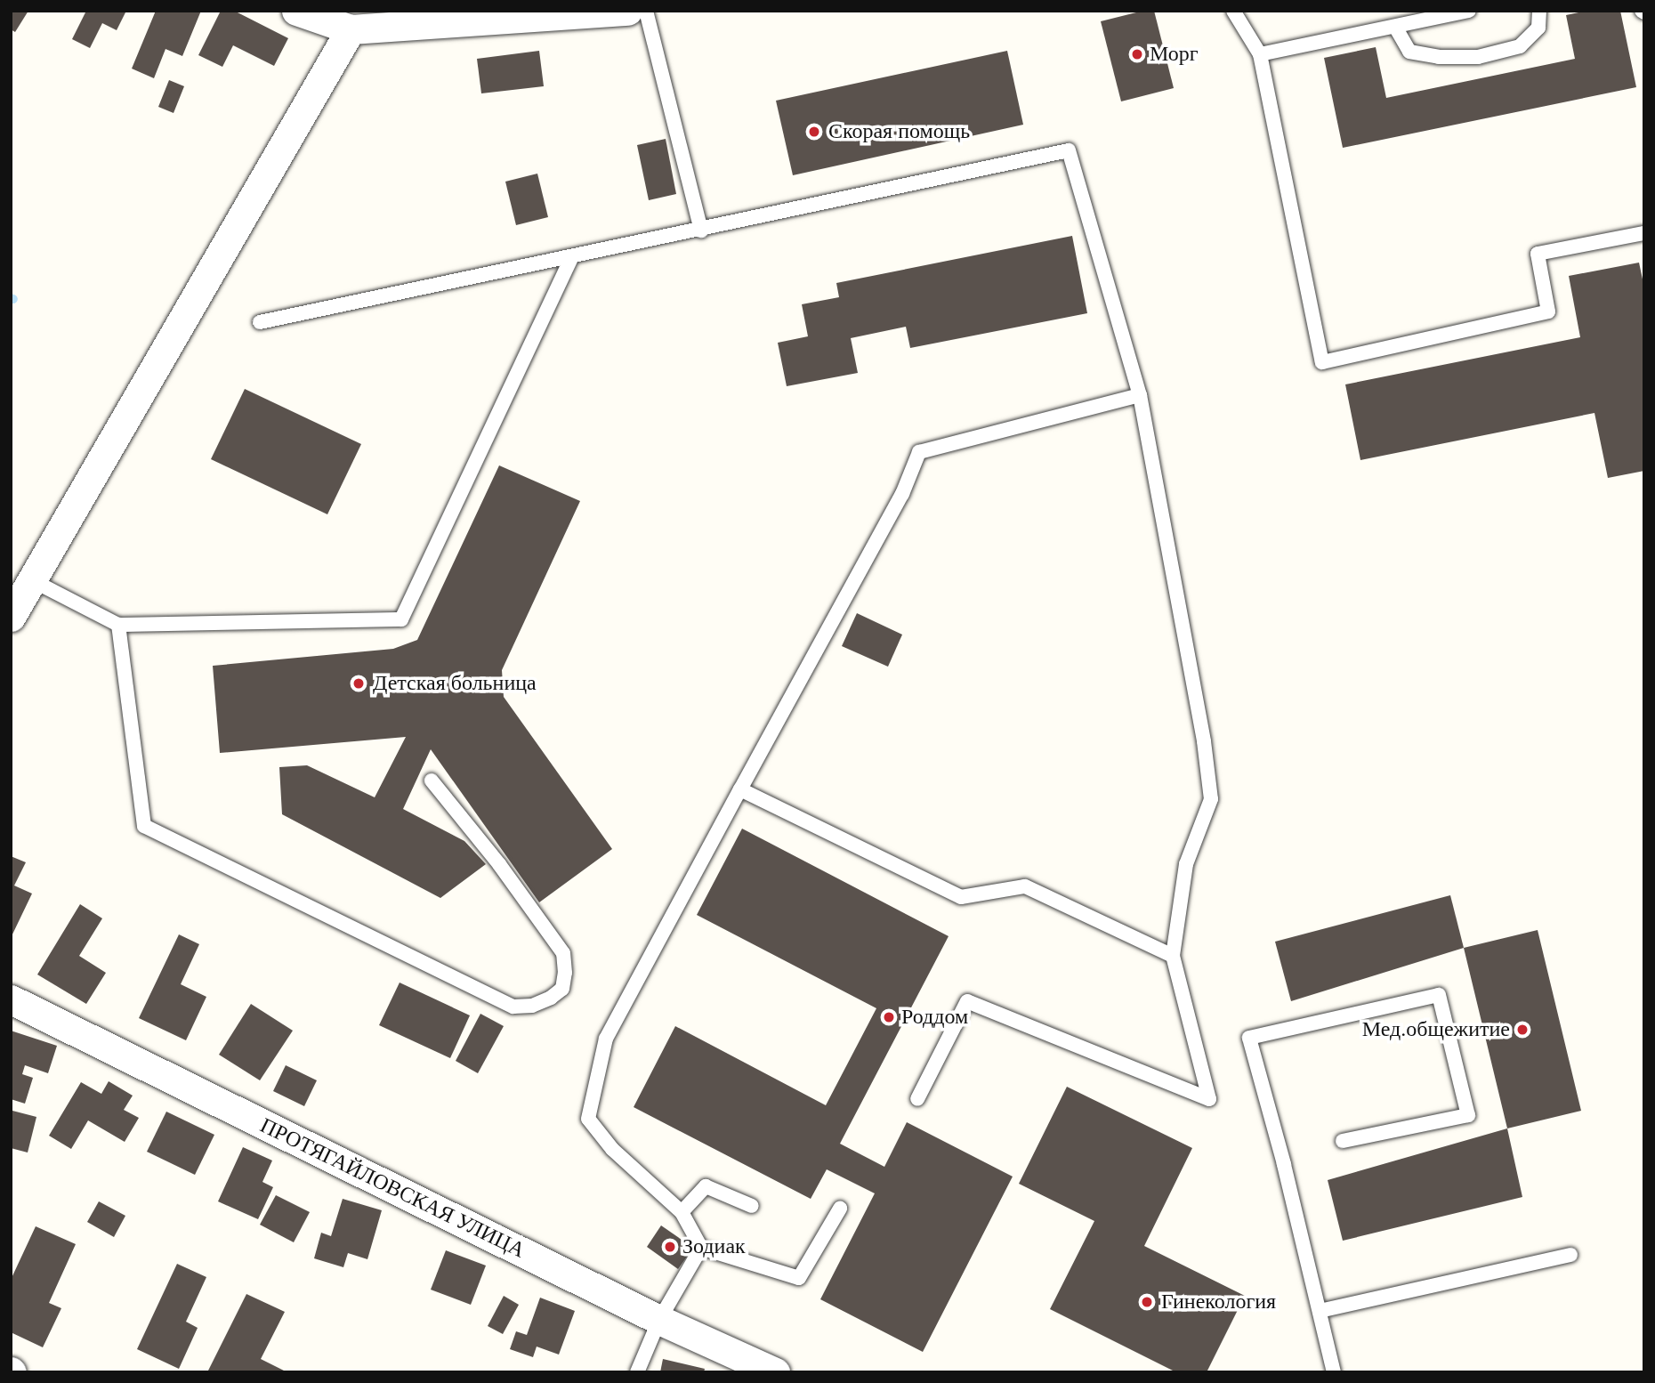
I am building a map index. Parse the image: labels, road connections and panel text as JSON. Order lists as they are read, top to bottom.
{
  "streets": {
    "street": ["ПРОТЯГАЙЛОВСКАЯ УЛИЦА"]
  },
  "places": [
    "Морг",
    "Скорая помощь",
    "Детская больница",
    "Роддом",
    "Мед.общежитие",
    "Зодиак",
    "Гинекология"
  ]
}
